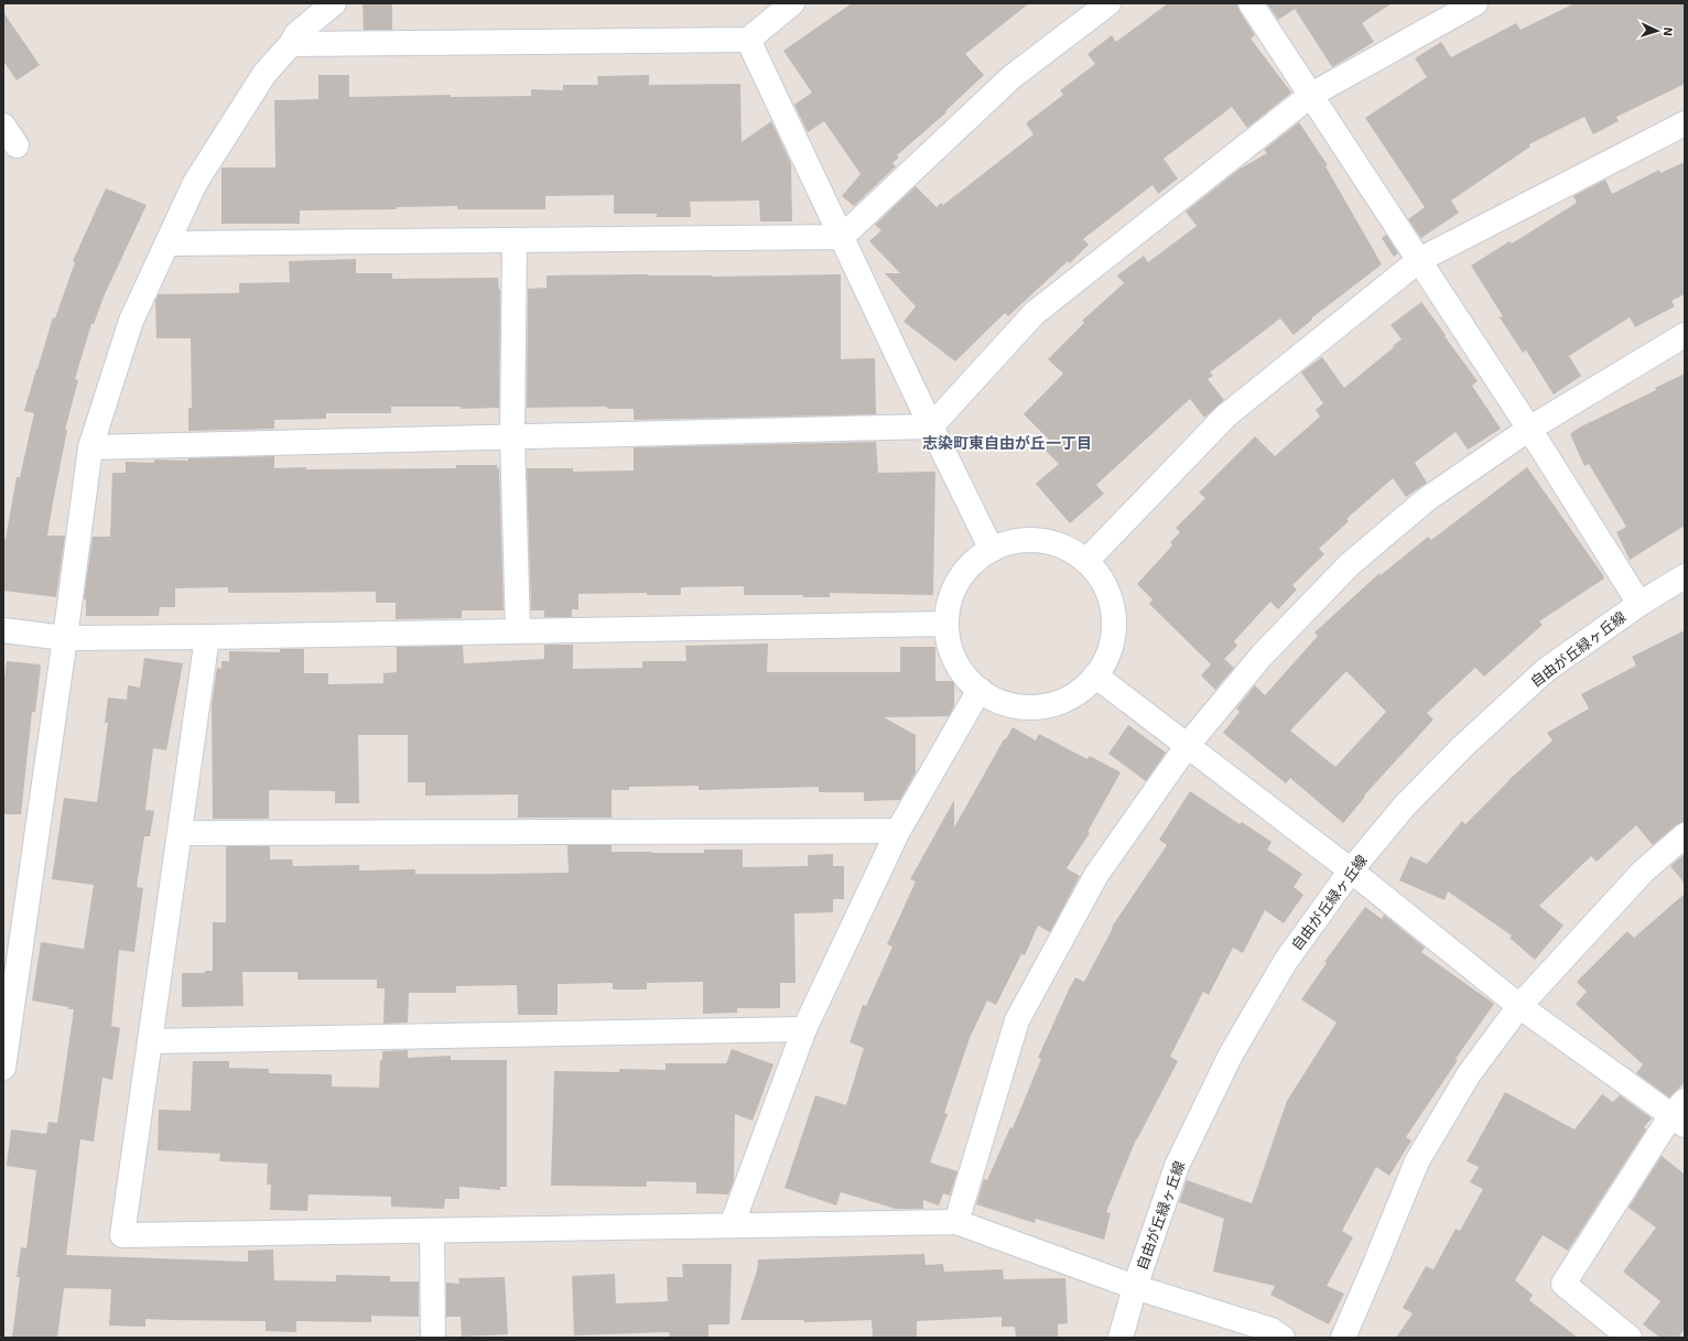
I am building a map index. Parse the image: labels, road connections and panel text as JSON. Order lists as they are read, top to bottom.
{
  "streets": {
    "street": ["自由が丘緑ヶ丘線"]
  },
  "districts": ["志染町東自由が丘一丁目"],
  "north": "right"
}
